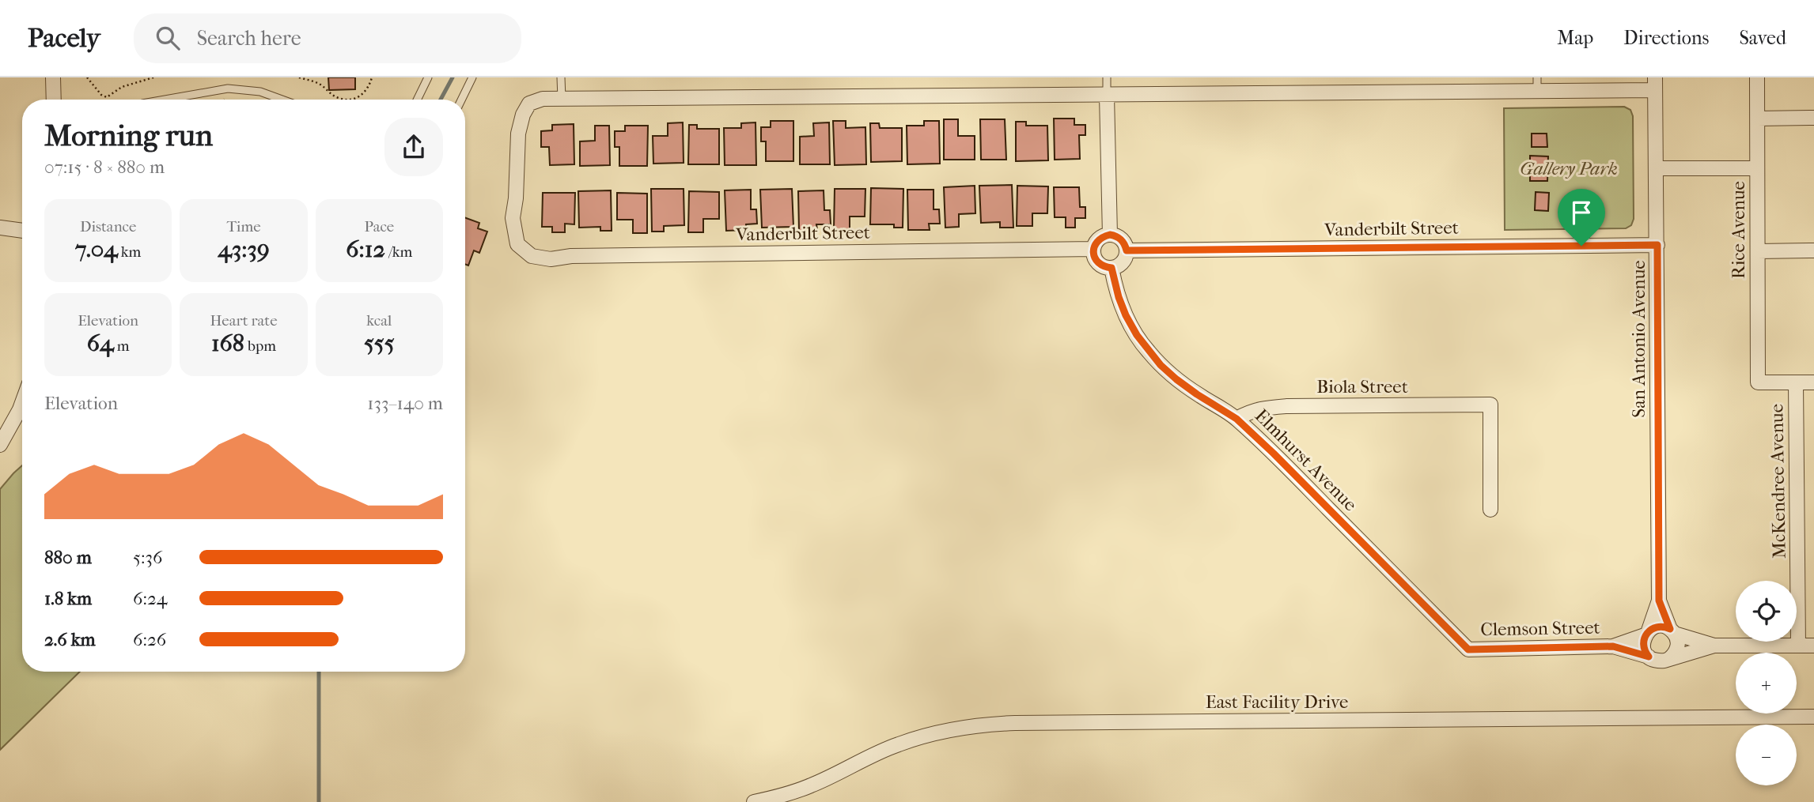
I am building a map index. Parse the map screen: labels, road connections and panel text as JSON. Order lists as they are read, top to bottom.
{
  "streets": {
    "street": [
      "Vanderbilt Street",
      "Rice Avenue",
      "San Antonio Avenue",
      "Biola Street",
      "Elmhurst Avenue",
      "McKendree Avenue",
      "Clemson Street",
      "East Facility Drive"
    ]
  },
  "crossings": [
    ["Vanderbilt Street", "San Antonio Avenue"],
    ["Vanderbilt Street", "Elmhurst Avenue"],
    ["Rice Avenue", "McKendree Avenue"],
    ["San Antonio Avenue", "Clemson Street"],
    ["Biola Street", "Elmhurst Avenue"],
    ["Elmhurst Avenue", "Clemson Street"]
  ],
  "parks": ["Gallery Park"],
  "page": {
    "header": "Pacely",
    "search": "Search here",
    "nav": ["Map", "Directions", "Saved"],
    "heading": ["Morning run", "07:15 · 8 × 880 m"],
    "stats": [
      ["Distance", "7.04 km"],
      ["Time", "43:39"],
      ["Pace", "6:12 /km"],
      ["Elevation", "64 m"],
      ["Heart rate", "168 bpm"],
      ["kcal", "555"]
    ],
    "chart": ["Elevation", "133–140 m"],
    "list": [
      {
        "name": "880 m",
        "note": "5:36"
      },
      {
        "name": "1.8 km",
        "note": "6:24"
      },
      {
        "name": "2.6 km",
        "note": "6:26"
      }
    ],
    "map_buttons": ["+", "−"]
  }
}
